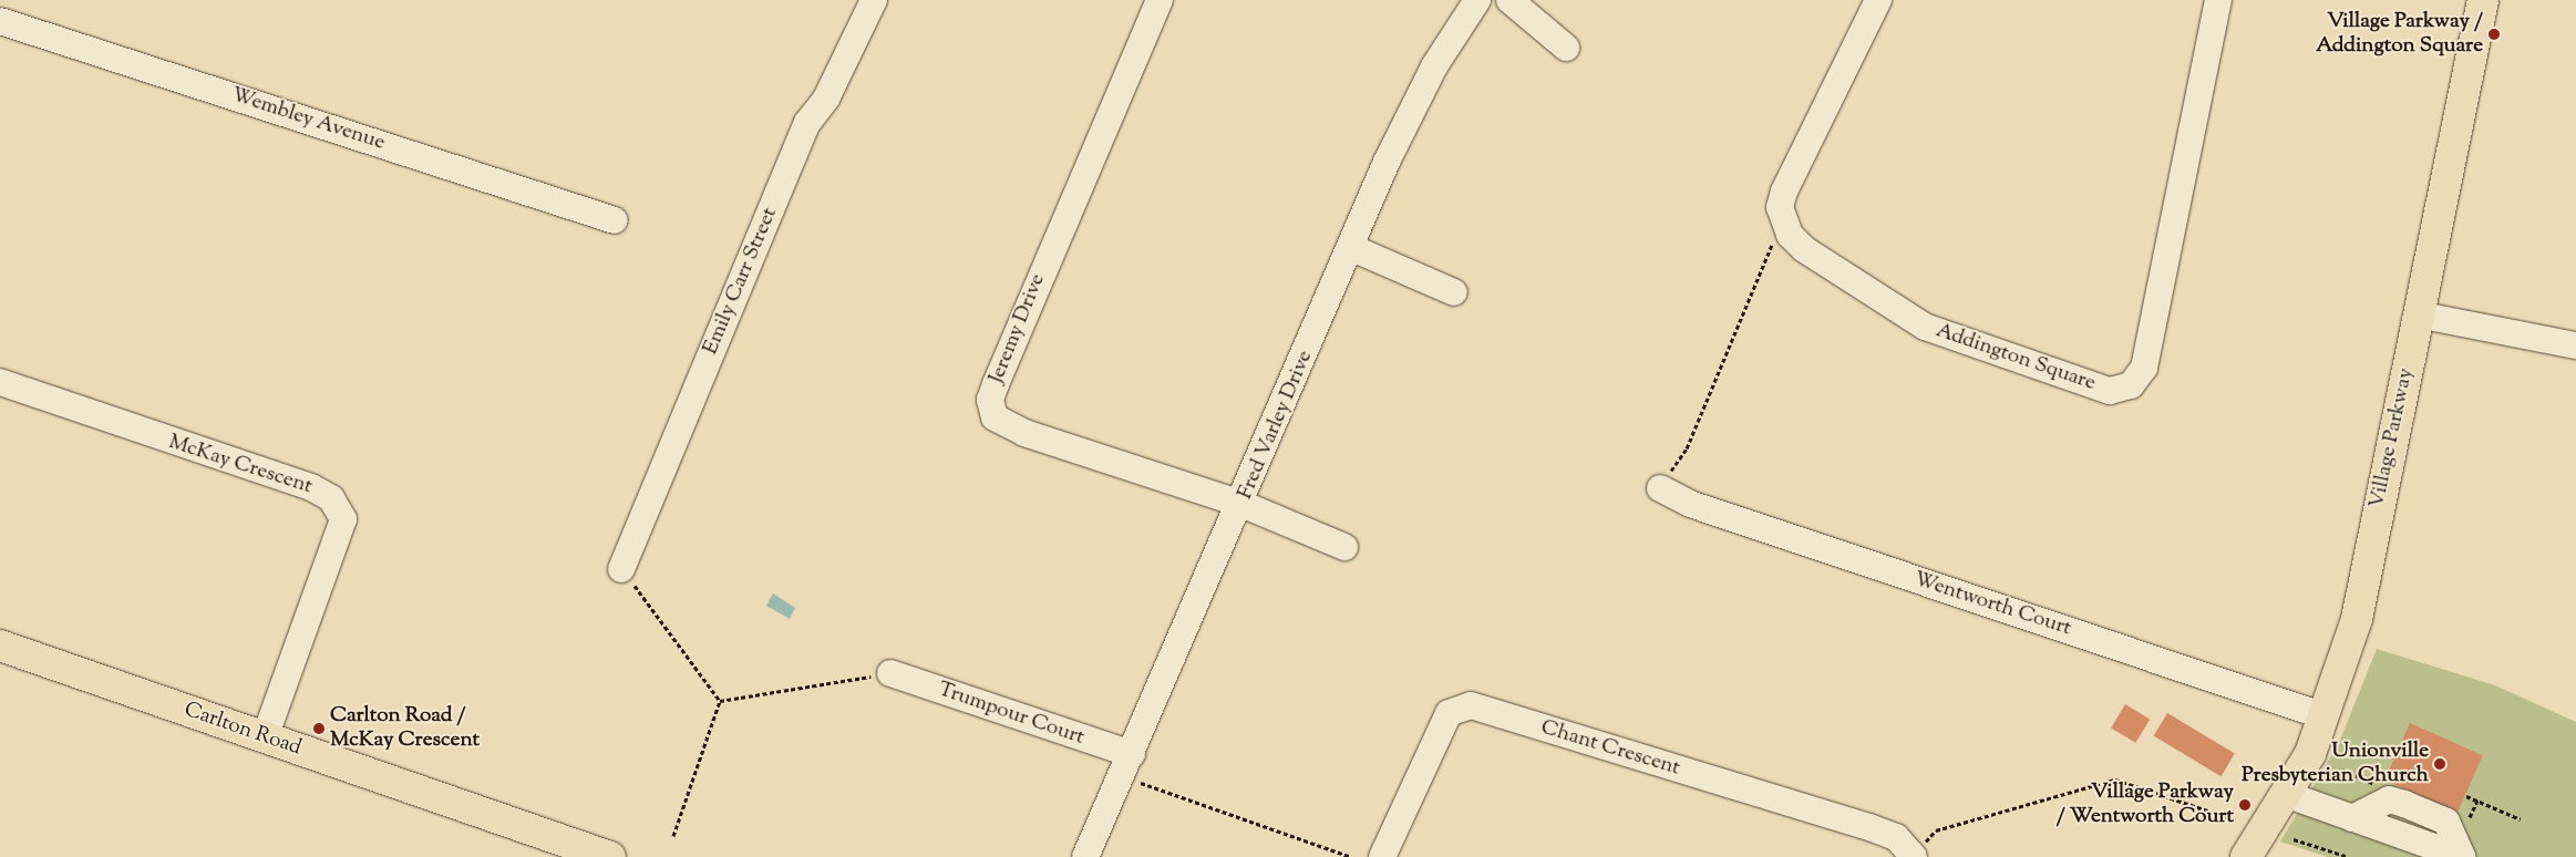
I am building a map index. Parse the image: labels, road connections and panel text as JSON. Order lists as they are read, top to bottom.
{
  "streets": {
    "main road": ["Village Parkway", "Carlton Road"],
    "street": [
      "Wembley Avenue",
      "Emily Carr Street",
      "Jeremy Drive",
      "Addington Square",
      "Fred Varley Drive",
      "McKay Crescent",
      "Wentworth Court",
      "Trumpour Court",
      "Chant Crescent"
    ]
  },
  "crossings": [
    ["Jeremy Drive", "Fred Varley Drive"],
    ["Fred Varley Drive", "Trumpour Court"],
    ["Village Parkway", "Wentworth Court"],
    ["McKay Crescent", "Carlton Road"]
  ],
  "places": [
    "Village Parkway / Addington Square",
    "Carlton Road / McKay Crescent",
    "Unionville Presbyterian Church",
    "Village Parkway / Wentworth Court"
  ]
}
